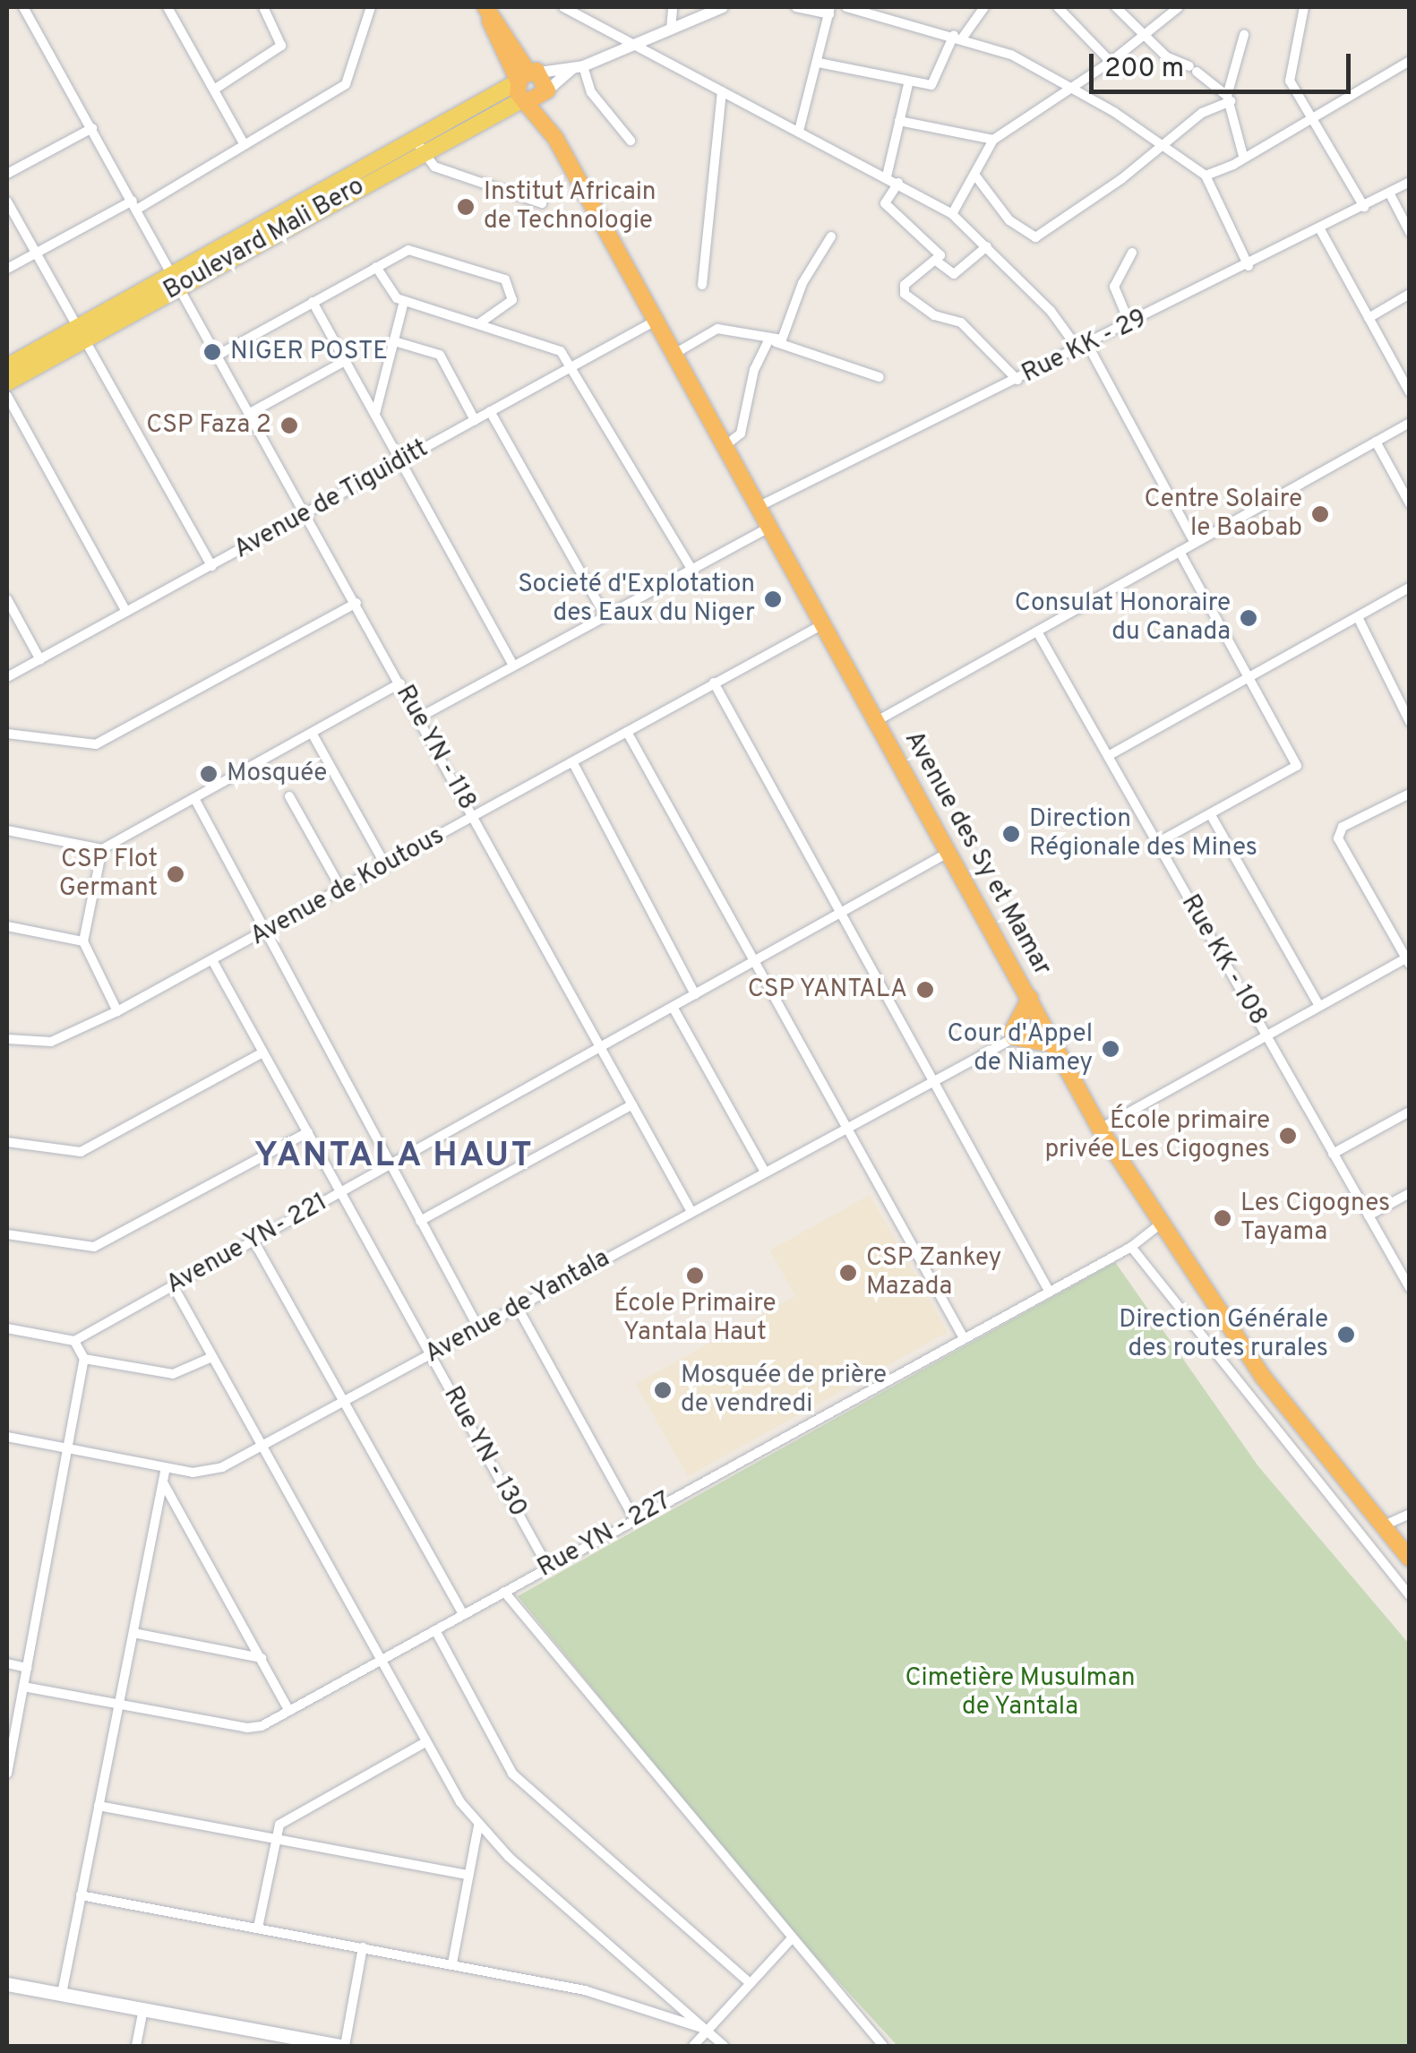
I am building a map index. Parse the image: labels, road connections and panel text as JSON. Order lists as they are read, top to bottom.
{
  "streets": {
    "highway": ["Avenue des Sy et Mamar"],
    "main road": ["Boulevard Mali Bero"],
    "street": [
      "Rue KK - 29",
      "Avenue de Tiguiditt",
      "Rue YN - 118",
      "Avenue de Koutous",
      "Rue KK - 108",
      "Avenue YN- 221",
      "Avenue de Yantala",
      "Rue YN - 130",
      "Rue YN - 227"
    ]
  },
  "crossings": [
    ["Boulevard Mali Bero", "Rue YN - 118"],
    ["Boulevard Mali Bero", "Avenue des Sy et Mamar"],
    ["Rue KK - 29", "Avenue des Sy et Mamar"],
    ["Avenue de Tiguiditt", "Rue YN - 118"],
    ["Avenue de Tiguiditt", "Avenue des Sy et Mamar"],
    ["Rue YN - 118", "Avenue de Koutous"],
    ["Rue YN - 118", "Avenue YN- 221"],
    ["Rue YN - 118", "Avenue de Yantala"],
    ["Avenue des Sy et Mamar", "Avenue de Koutous"],
    ["Avenue des Sy et Mamar", "Avenue YN- 221"],
    ["Avenue des Sy et Mamar", "Avenue de Yantala"],
    ["Avenue des Sy et Mamar", "Rue YN - 227"],
    ["Avenue de Koutous", "Rue YN - 130"],
    ["Avenue YN- 221", "Rue YN - 130"],
    ["Avenue de Yantala", "Rue YN - 130"],
    ["Rue YN - 130", "Rue YN - 227"]
  ],
  "districts": ["YANTALA HAUT"],
  "parks": ["Cimetière Musulman de Yantala"],
  "places": [
    "Institut Africain de Technologie",
    "NIGER POSTE",
    "CSP Faza 2",
    "Centre Solaire le Baobab",
    "Societé d'Explotation des Eaux du Niger",
    "Consulat Honoraire du Canada",
    "Mosquée",
    "Direction Régionale des Mines",
    "CSP Flot Germant",
    "CSP YANTALA",
    "Cour d'Appel de Niamey",
    "École primaire privée Les Cigognes",
    "Les Cigognes Tayama",
    "CSP Zankey Mazada",
    "École Primaire Yantala Haut",
    "Direction Générale des routes rurales",
    "Mosquée de prière de vendredi"
  ],
  "scale_bar": "200 m"
}
